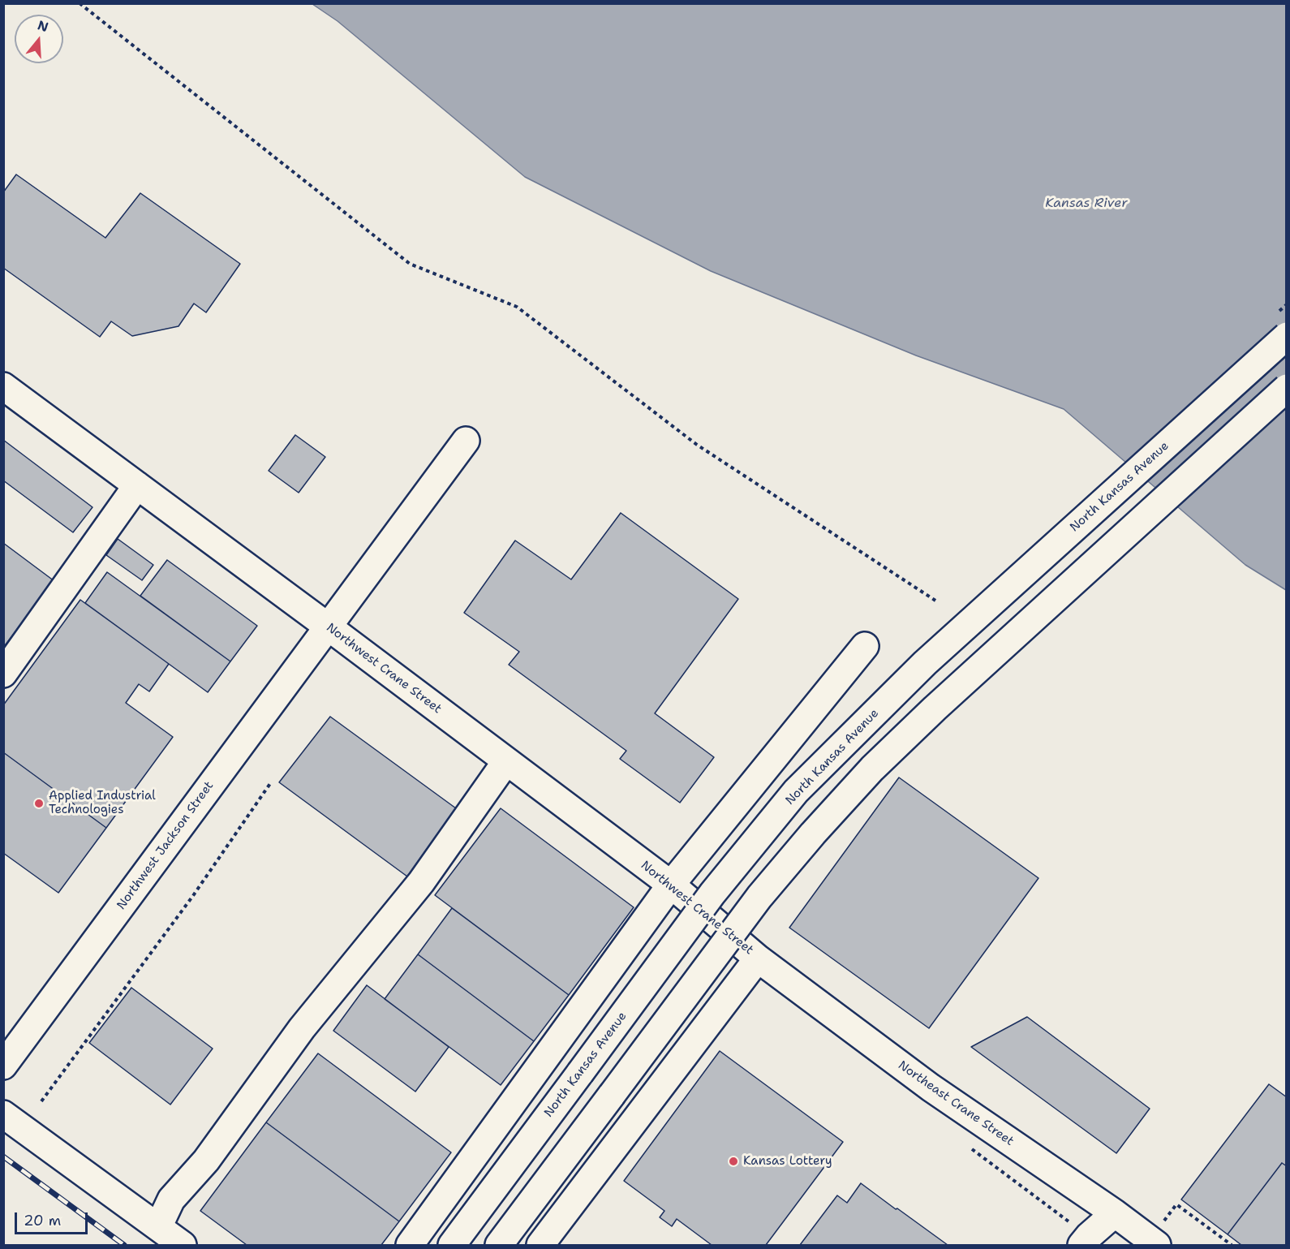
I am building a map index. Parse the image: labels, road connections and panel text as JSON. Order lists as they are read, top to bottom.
{
  "streets": {
    "street": [
      "North Kansas Avenue",
      "Northwest Crane Street",
      "Northwest Jackson Street",
      "Northeast Crane Street"
    ]
  },
  "crossings": [
    ["Northwest Crane Street", "Northwest Jackson Street"],
    ["Northwest Crane Street", "Northeast Crane Street"]
  ],
  "water": ["Kansas River"],
  "places": ["Applied Industrial Technologies", "Kansas Lottery"],
  "scale_bar": "20 m",
  "north": "top"
}
